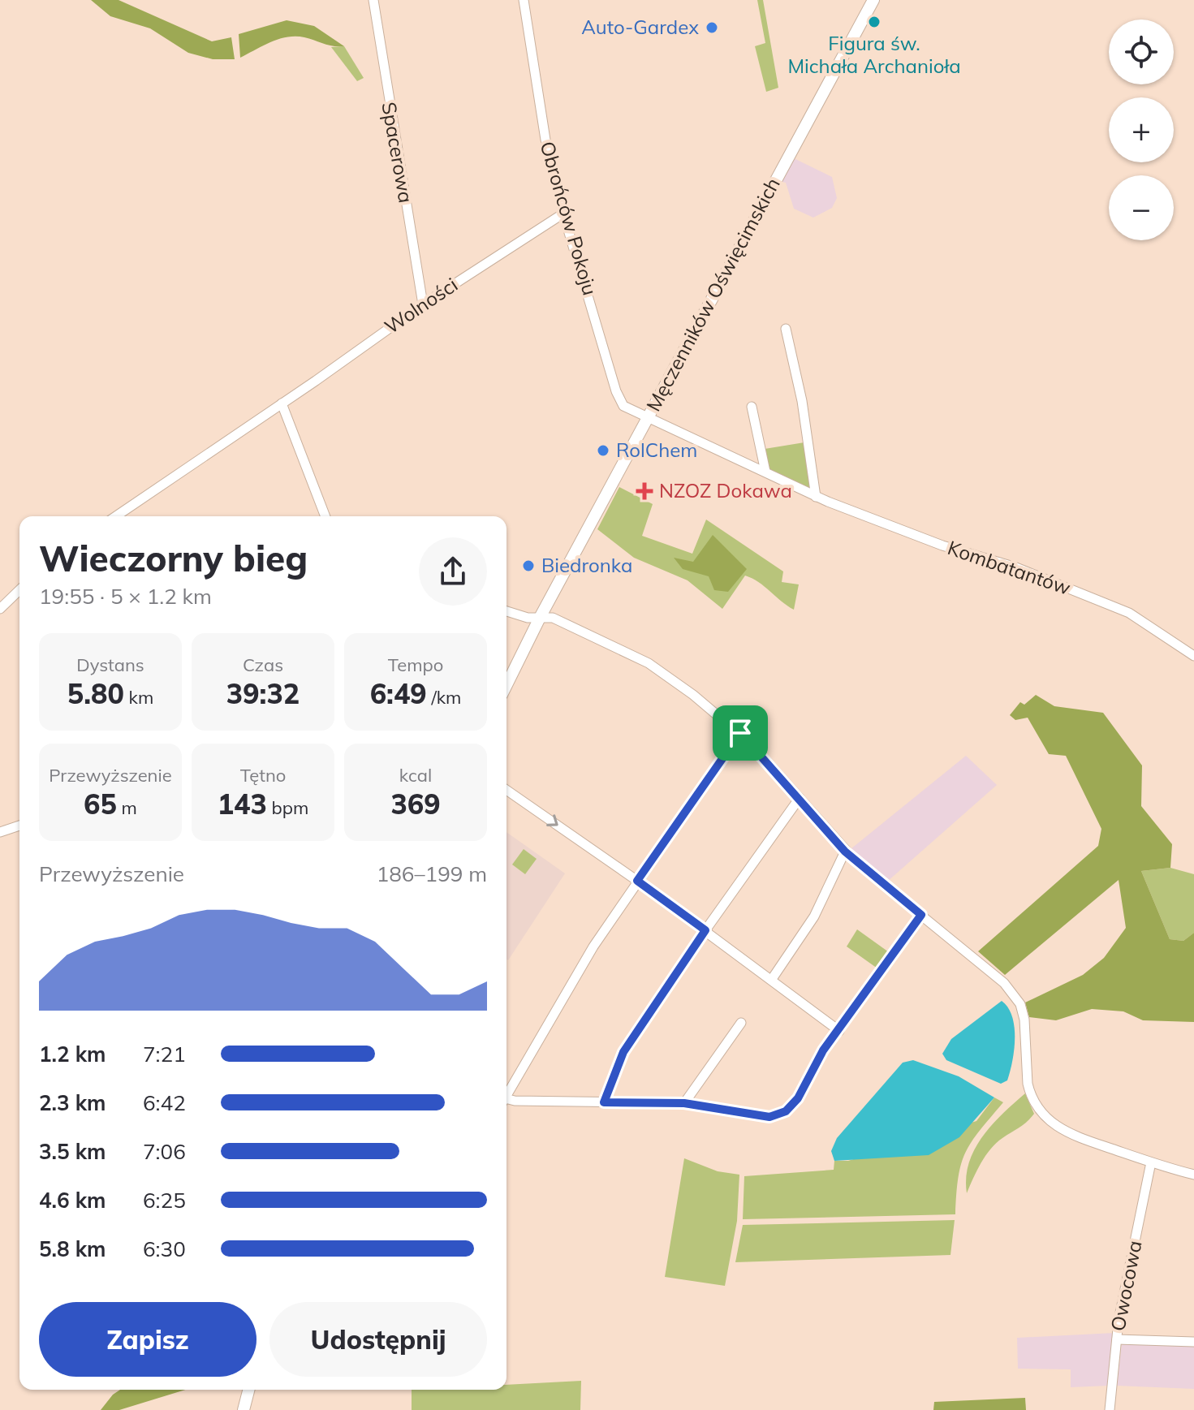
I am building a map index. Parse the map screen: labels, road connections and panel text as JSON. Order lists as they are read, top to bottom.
{
  "streets": {
    "main road": ["Męczenników Oświęcimskich"],
    "street": [
      "Spacerowa",
      "Obrońców Pokoju",
      "Wolności",
      "Kombatantów",
      "Owocowa"
    ]
  },
  "crossings": [
    ["Spacerowa", "Wolności"],
    ["Obrońców Pokoju", "Męczenników Oświęcimskich"],
    ["Obrońców Pokoju", "Wolności"],
    ["Obrońców Pokoju", "Kombatantów"],
    ["Męczenników Oświęcimskich", "Kombatantów"]
  ],
  "places": {
    "other": [
      "Figura św. Michała Archanioła",
      "Auto-Gardex",
      "RolChem",
      "Biedronka"
    ],
    "health": ["NZOZ Dokawa"]
  },
  "page": {
    "map_buttons": ["+", "−"],
    "heading": ["Wieczorny bieg", "19:55 · 5 × 1.2 km"],
    "stats": [
      ["Dystans", "5.80 km"],
      ["Czas", "39:32"],
      ["Tempo", "6:49 /km"],
      ["Przewyższenie", "65 m"],
      ["Tętno", "143 bpm"],
      ["kcal", "369"]
    ],
    "chart": ["Przewyższenie", "186–199 m"],
    "list": [
      {
        "name": "1.2 km",
        "note": "7:21"
      },
      {
        "name": "2.3 km",
        "note": "6:42"
      },
      {
        "name": "3.5 km",
        "note": "7:06"
      },
      {
        "name": "4.6 km",
        "note": "6:25"
      },
      {
        "name": "5.8 km",
        "note": "6:30"
      }
    ],
    "buttons": ["Zapisz", "Udostępnij"]
  }
}
